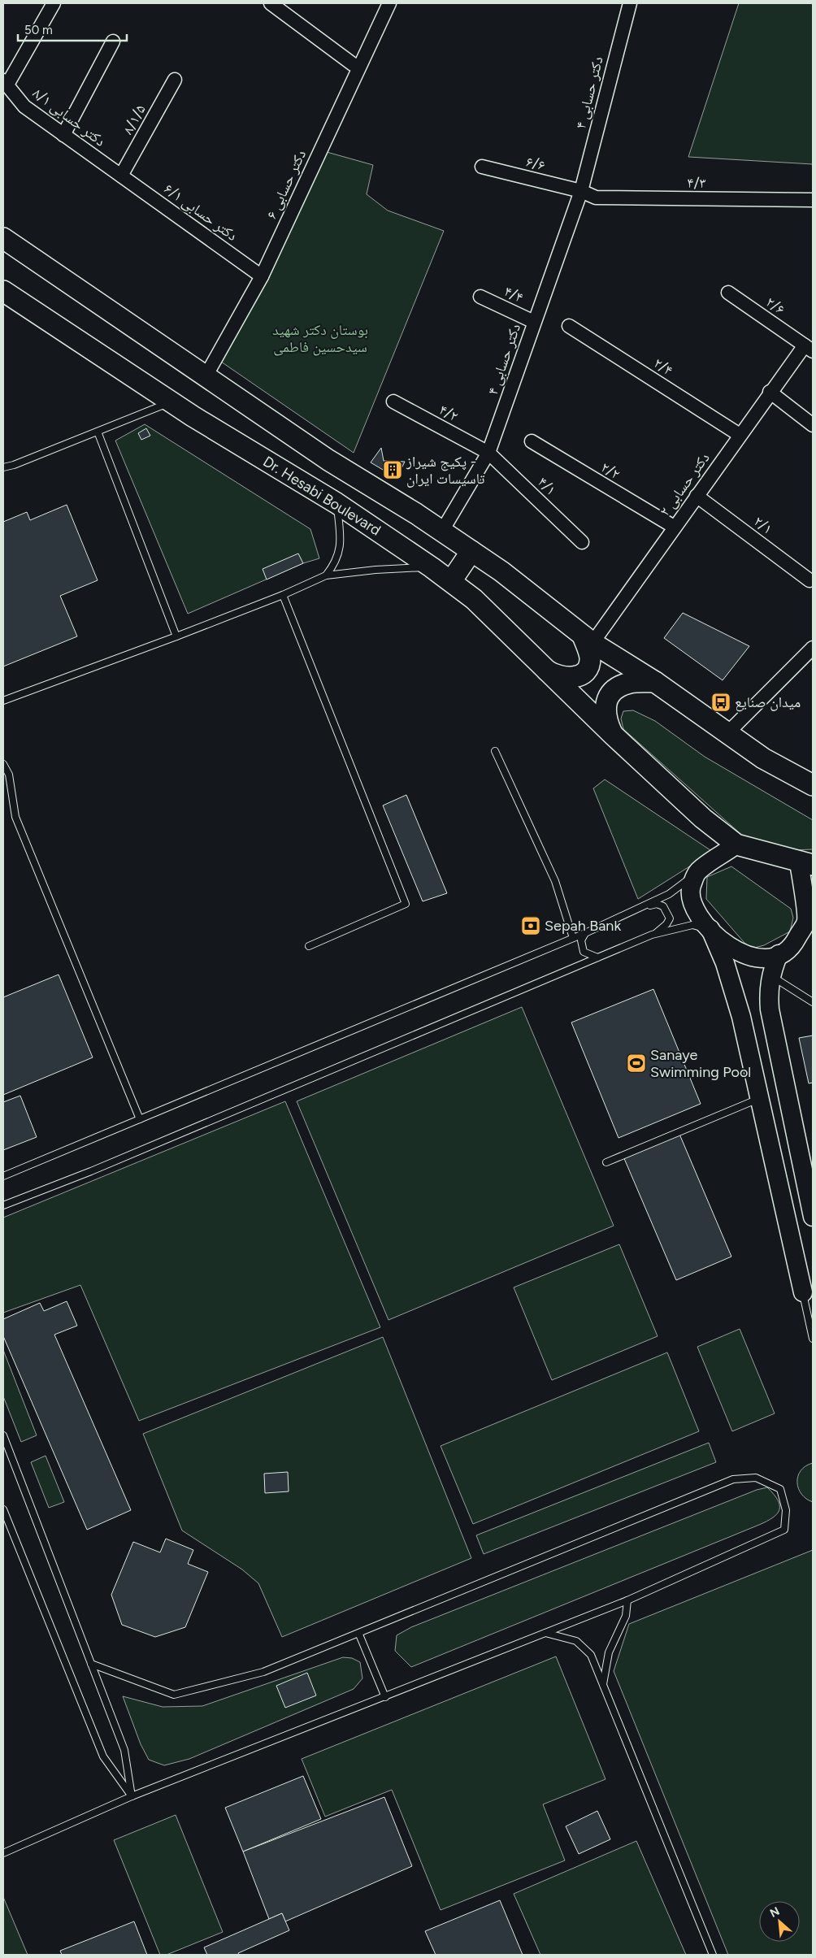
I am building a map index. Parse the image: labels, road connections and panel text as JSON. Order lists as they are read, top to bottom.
{
  "streets": {
    "main road": ["Dr. Hesabi Boulevard"],
    "street": [
      "۴ دکتر حسابی",
      "۸/۱ دکتر حسابی",
      "۸/۱/۵",
      "۶/۶",
      "۴/۳",
      "۶ دکتر حسابی",
      "۶/۱ دکتر حسابی",
      "۴/۴",
      "۲/۶",
      "دکتر حسابی ۴",
      "۲/۴",
      "۴/۲",
      "۲/۲",
      "دکتر حسابی ۲",
      "۴/۱",
      "۲/۱"
    ]
  },
  "crossings": [
    ["۴ دکتر حسابی", "۶/۶"],
    ["۴ دکتر حسابی", "۴/۳"],
    ["۴ دکتر حسابی", "دکتر حسابی ۴"],
    ["۸/۱ دکتر حسابی", "۸/۱/۵"],
    ["۸/۱ دکتر حسابی", "۶/۱ دکتر حسابی"],
    ["۸/۱/۵", "۶/۱ دکتر حسابی"],
    ["۶/۶", "۴/۳"],
    ["۶/۶", "دکتر حسابی ۴"],
    ["۴/۳", "دکتر حسابی ۴"],
    ["۶ دکتر حسابی", "۶/۱ دکتر حسابی"],
    ["۴/۴", "دکتر حسابی ۴"],
    ["۲/۶", "دکتر حسابی ۲"],
    ["دکتر حسابی ۴", "۴/۲"],
    ["دکتر حسابی ۴", "۴/۱"],
    ["۲/۴", "دکتر حسابی ۲"],
    ["۴/۲", "۴/۱"],
    ["۲/۲", "دکتر حسابی ۲"],
    ["دکتر حسابی ۲", "۲/۱"]
  ],
  "parks": ["بوستان دکتر شهید سیدحسین فاطمی"],
  "places": {
    "building": ["پکیج شیراز - تاسیسات ایران"],
    "bus stop": ["میدان صنایع"],
    "bank": ["Sepah Bank"],
    "sports": ["Sanaye Swimming Pool"]
  },
  "scale_bar": "50 m",
  "north": "top left"
}
